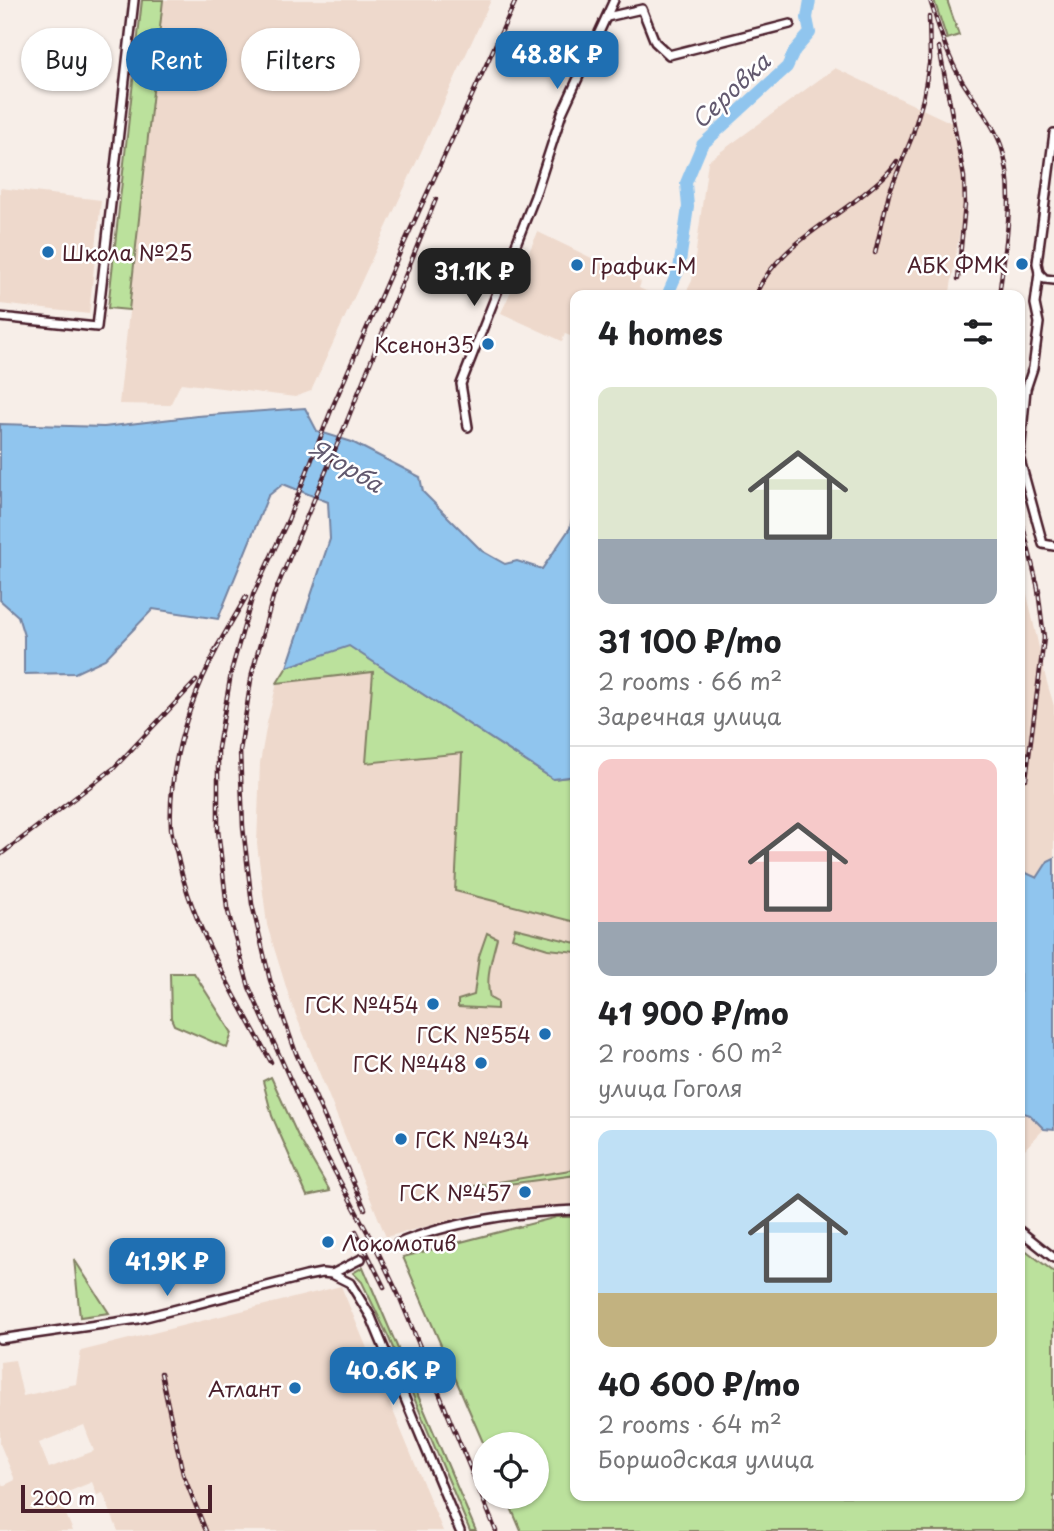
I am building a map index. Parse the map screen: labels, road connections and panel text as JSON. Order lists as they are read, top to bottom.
{
  "water": ["Серовка", "Ягорба"],
  "places": [
    "Школа №25",
    "АБК ФМК",
    "График-М",
    "Ксенон35",
    "ГСК №454",
    "ГСК №554",
    "ГСК №448",
    "ГСК №434",
    "ГСК №457",
    "Локомотив",
    "Атлант"
  ],
  "scale_bar": "200 m",
  "page": {
    "chip": ["Buy", "Rent", "Filters"],
    "price": [
      "48.8K ₽",
      "31.1K ₽",
      "41.9K ₽",
      "40.6K ₽"
    ],
    "heading": "4 homes",
    "list": [
      {
        "name": "31 100 ₽/mo",
        "note": "2 rooms · 66 m² · Заречная улица"
      },
      {
        "name": "41 900 ₽/mo",
        "note": "2 rooms · 60 m² · улица Гоголя"
      },
      {
        "name": "40 600 ₽/mo",
        "note": "2 rooms · 64 m² · Боршодская улица"
      }
    ],
    "scale": "200 m"
  }
}
